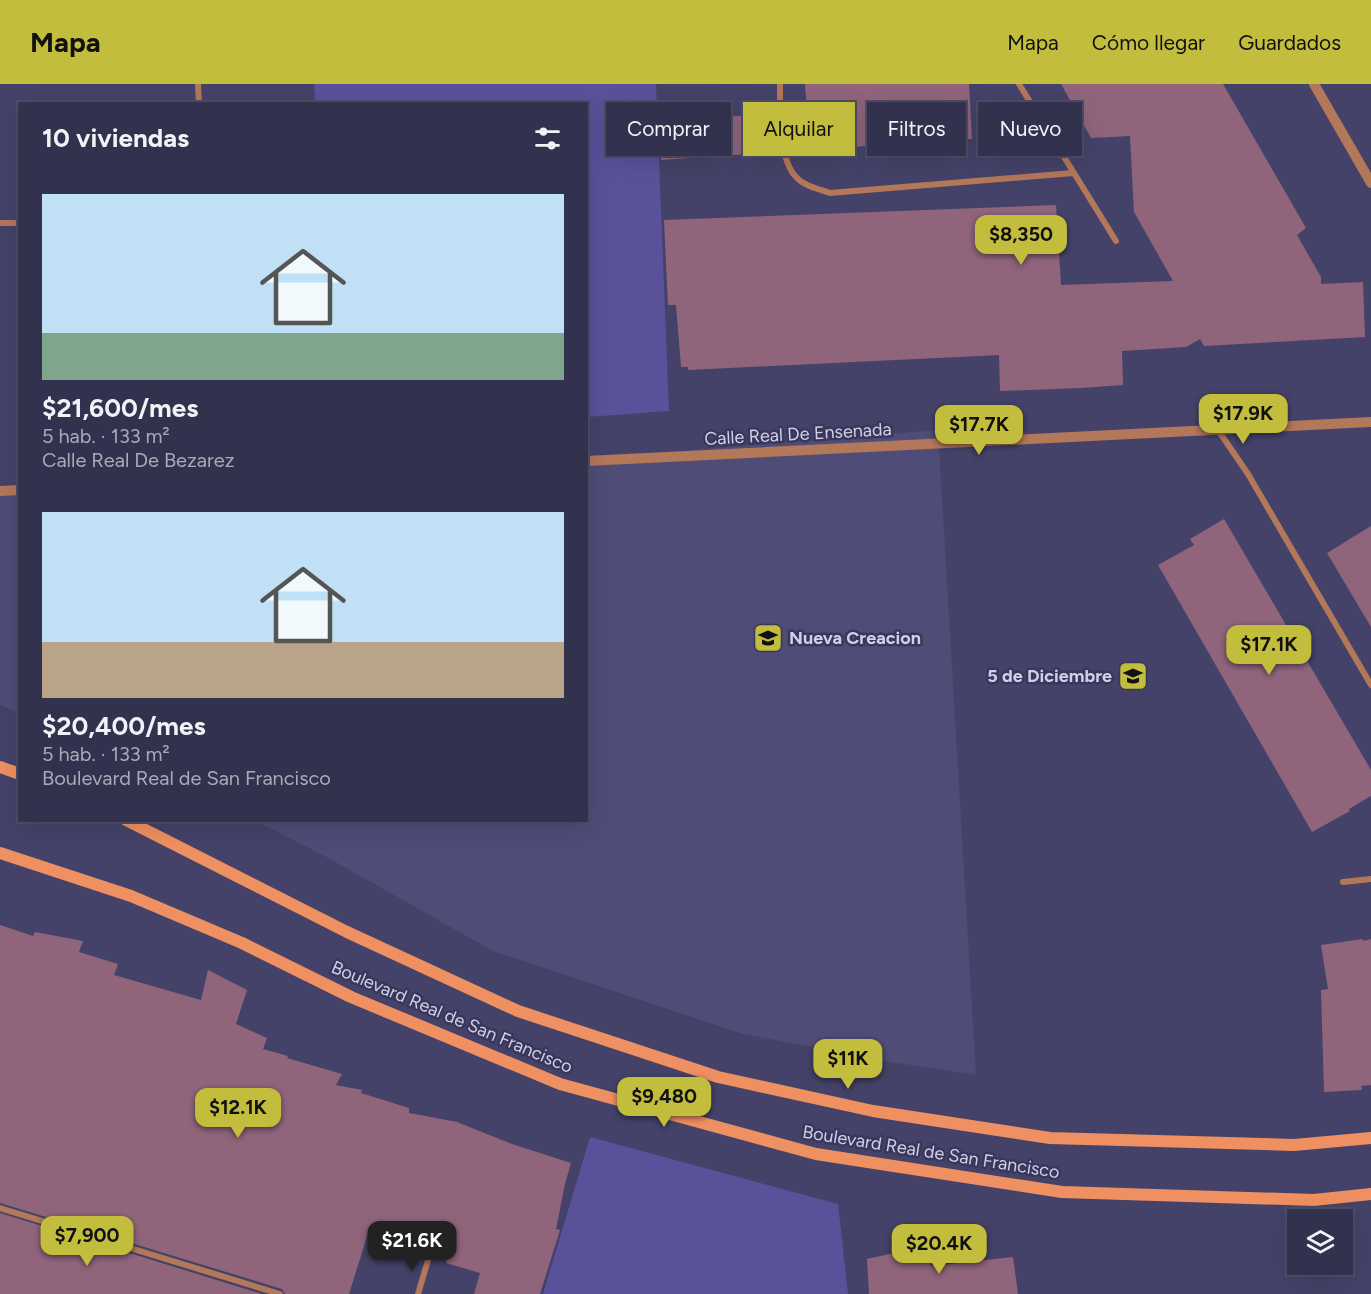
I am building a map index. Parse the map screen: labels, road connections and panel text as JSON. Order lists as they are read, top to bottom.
{
  "streets": {
    "main road": ["Boulevard Real de San Francisco"],
    "street": ["Calle Real De Ensenada"]
  },
  "places": {
    "school or university": ["Nueva Creacion", "5 de Diciembre"]
  },
  "page": {
    "header": "Mapa",
    "nav": ["Mapa", "Cómo llegar", "Guardados"],
    "chip": [
      "Comprar",
      "Alquilar",
      "Filtros",
      "Nuevo"
    ],
    "heading": "10 viviendas",
    "list": [
      {
        "name": "$21,600/mes",
        "note": "5 hab. · 133 m² · Calle Real De Bezarez"
      },
      {
        "name": "$20,400/mes",
        "note": "5 hab. · 133 m² · Boulevard Real de San Francisco"
      }
    ],
    "price": [
      "$8,350",
      "$17.9K",
      "$17.7K",
      "$17.1K",
      "$11K",
      "$9,480",
      "$12.1K",
      "$7,900",
      "$21.6K",
      "$20.4K"
    ]
  }
}
